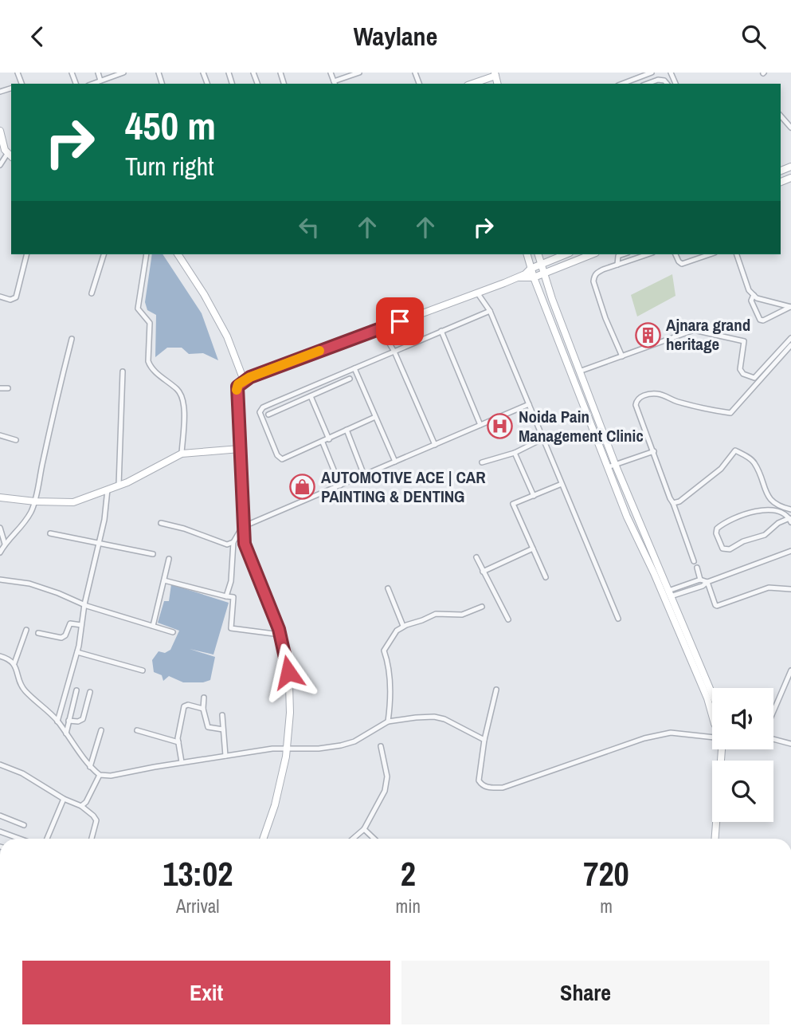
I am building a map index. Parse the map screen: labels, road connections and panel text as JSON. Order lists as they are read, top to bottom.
{
  "places": {
    "building": ["Ajnara grand heritage"],
    "hospital": ["Noida Pain Management Clinic"],
    "shop": ["AUTOMOTIVE ACE | CAR PAINTING & DENTING"]
  },
  "page": {
    "header": "Waylane",
    "turn": ["450 m", "Turn right"],
    "eta": [
      "13:02",
      "Arrival",
      "2",
      "min",
      "720",
      "m"
    ],
    "buttons": ["Exit", "Share"]
  }
}
